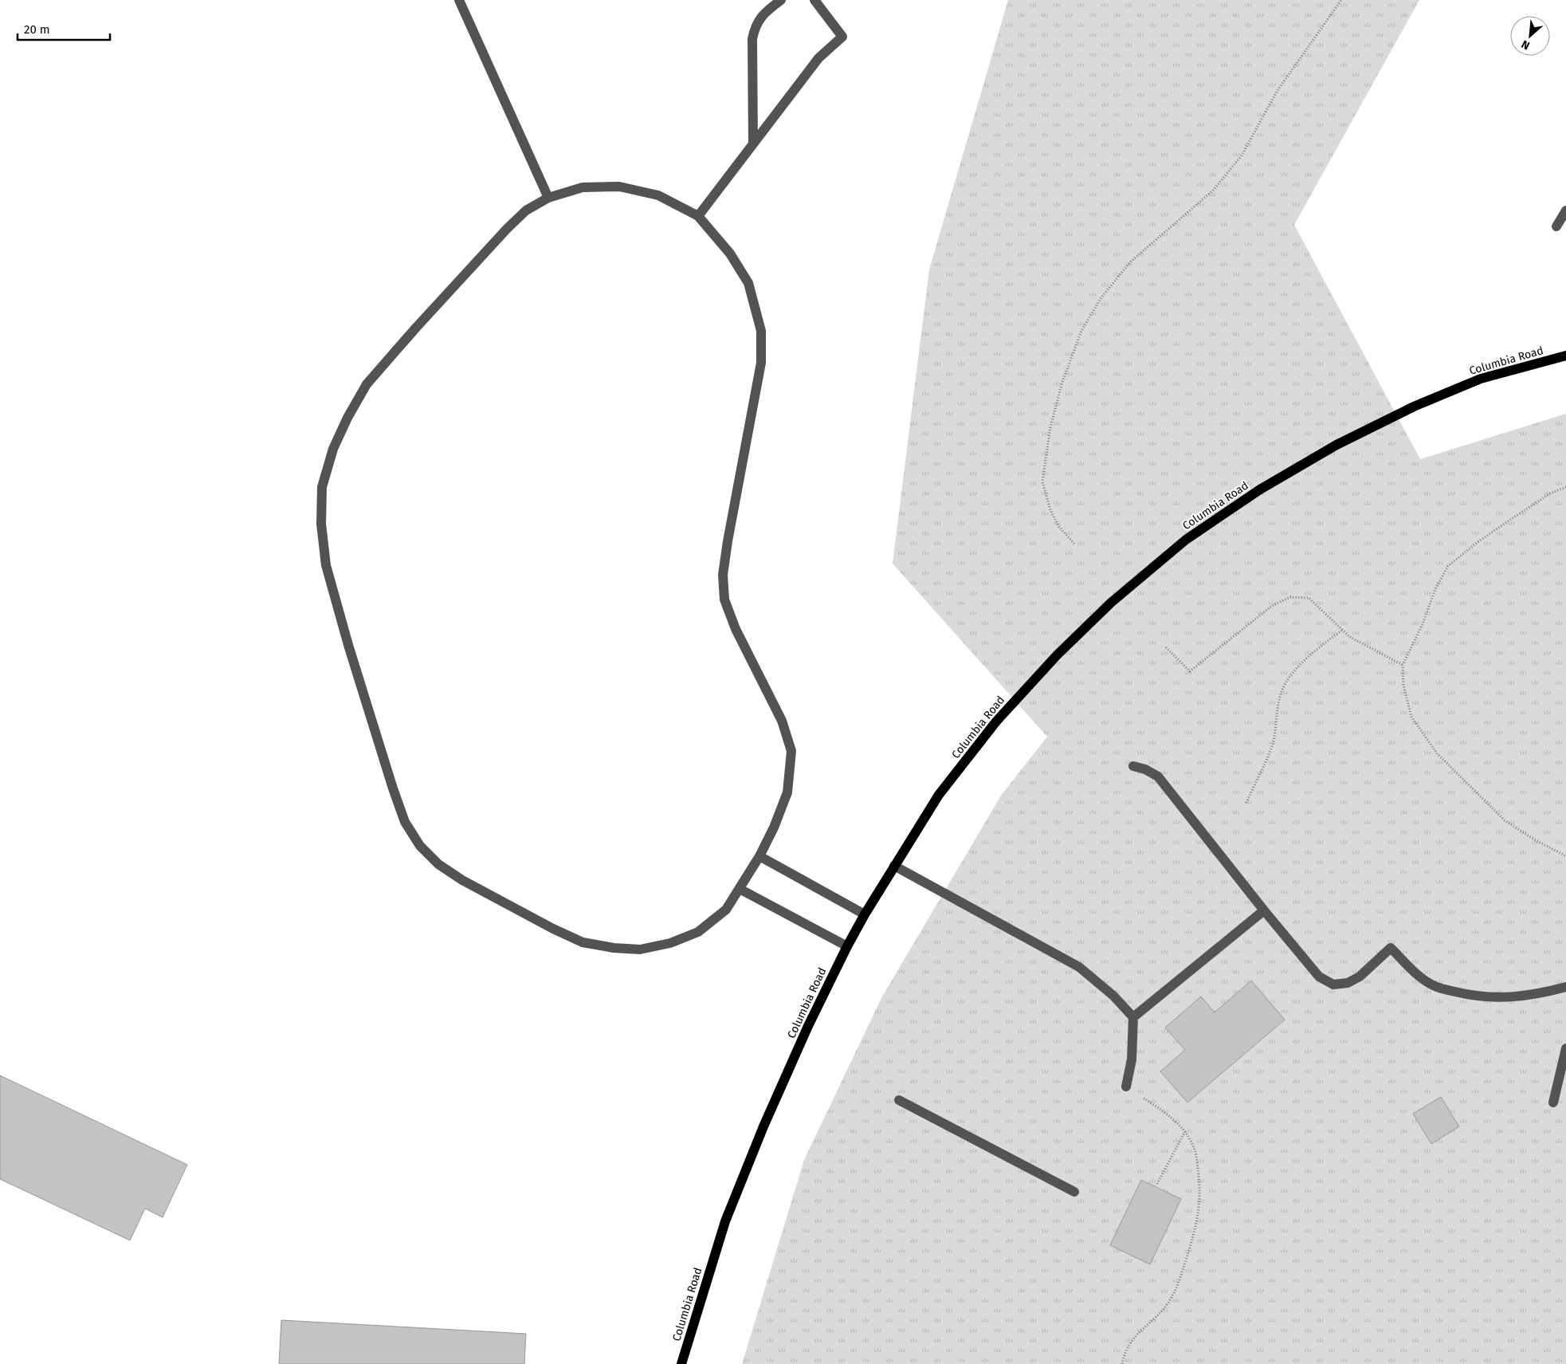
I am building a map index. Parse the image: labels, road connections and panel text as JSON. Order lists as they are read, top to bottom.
{
  "streets": {
    "main road": ["Columbia Road"]
  },
  "scale_bar": "20 m",
  "north": "bottom left"
}
